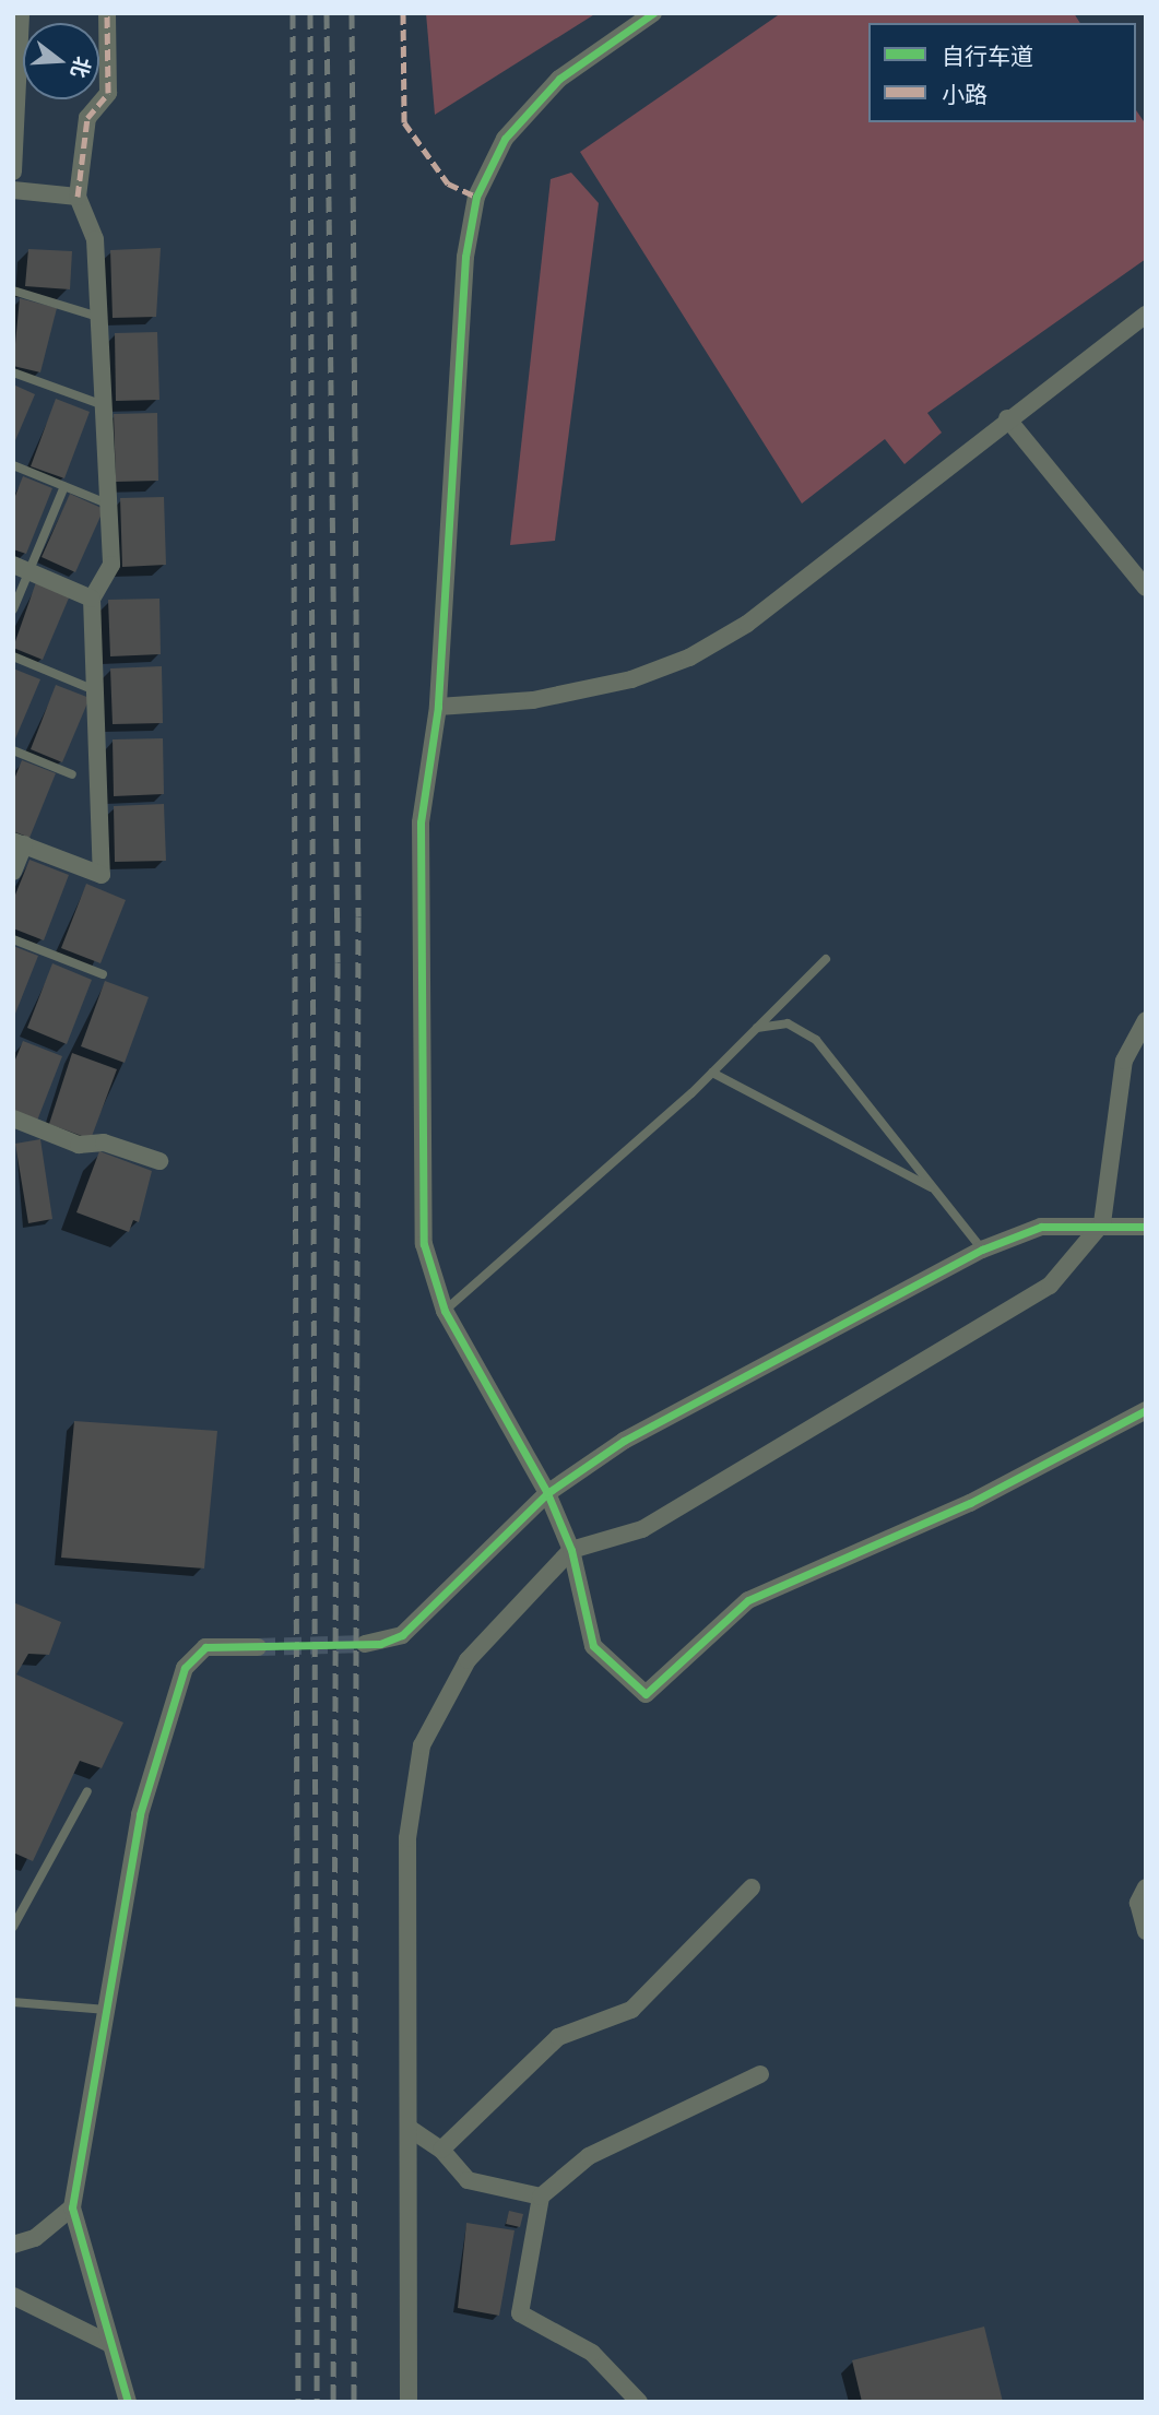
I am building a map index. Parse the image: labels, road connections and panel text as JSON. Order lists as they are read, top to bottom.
{
  "legend": ["自行车道", "小路"],
  "north": "right"
}
